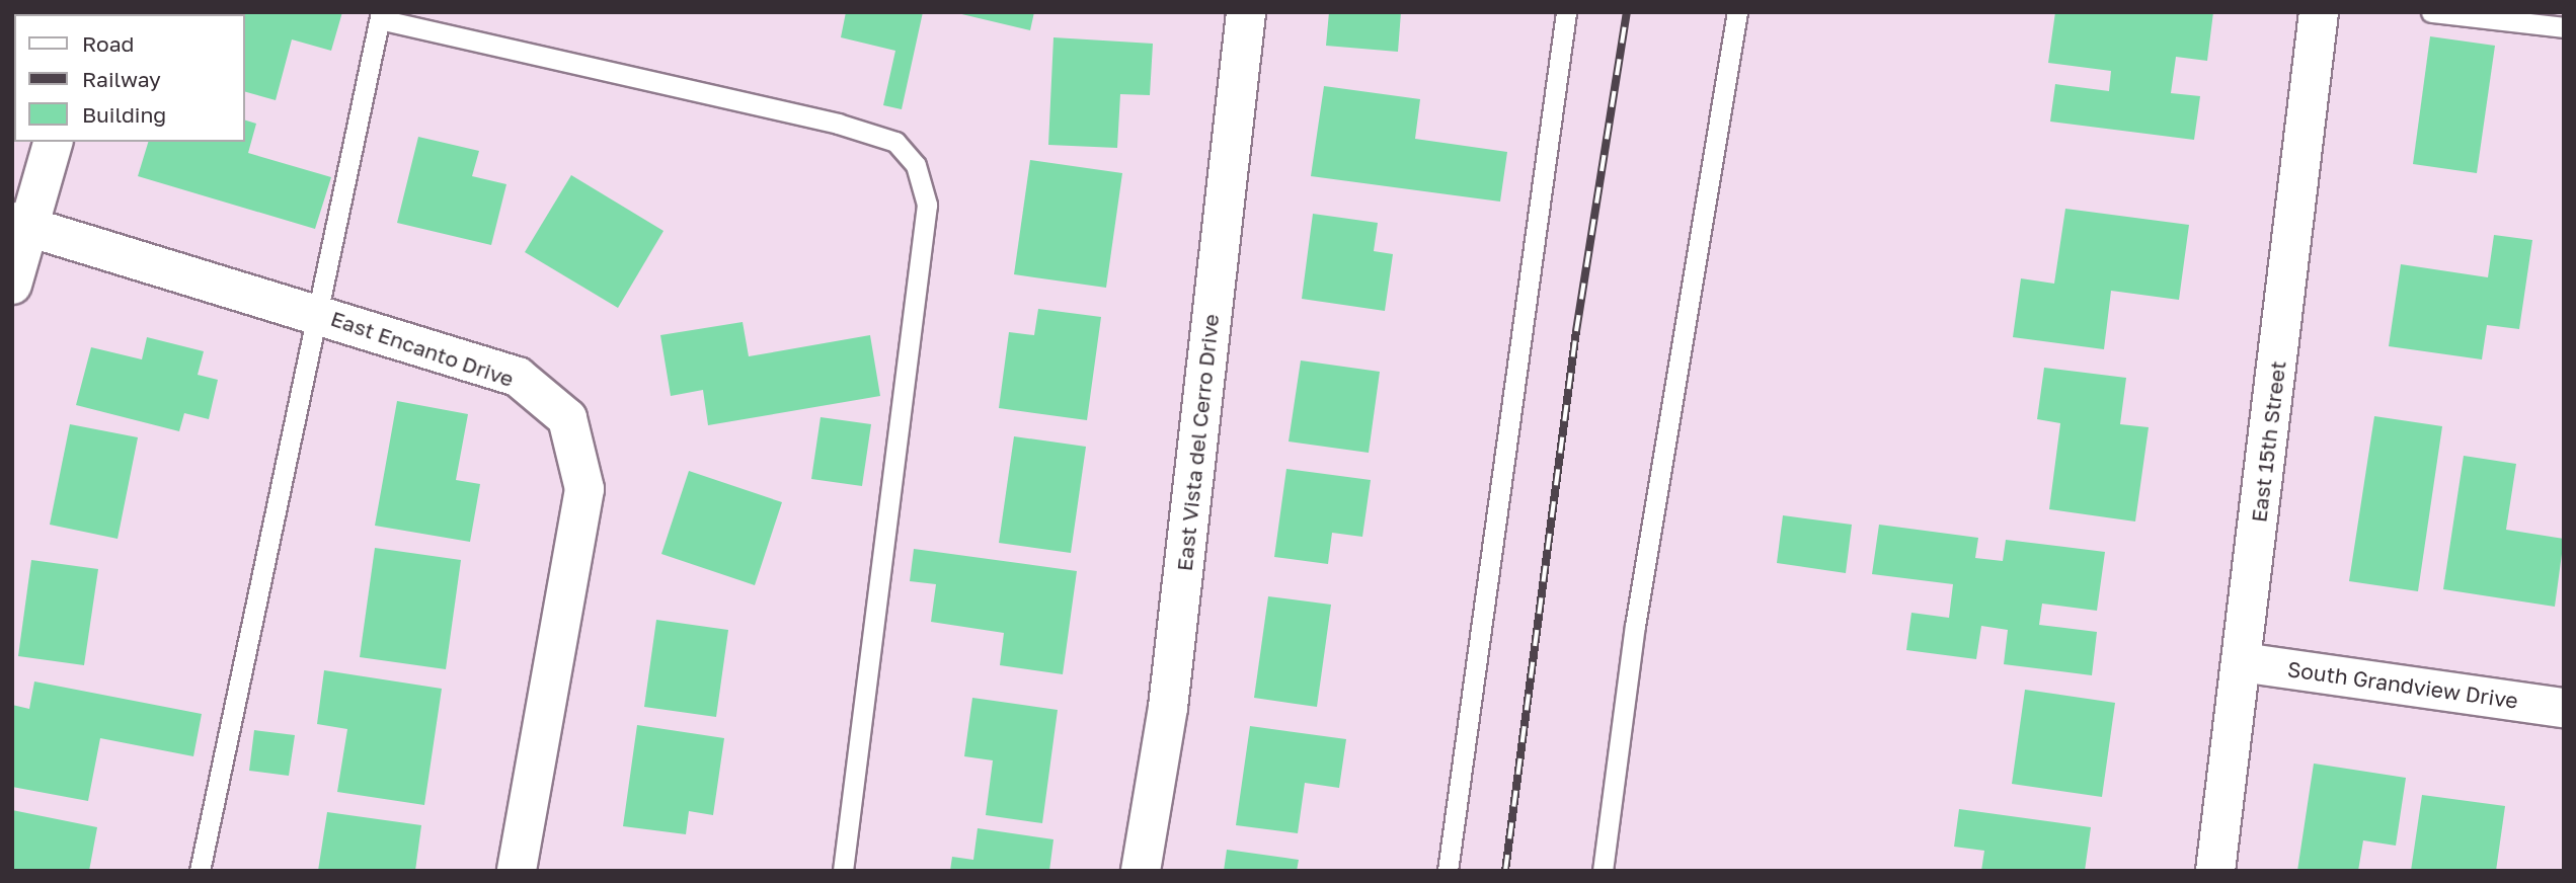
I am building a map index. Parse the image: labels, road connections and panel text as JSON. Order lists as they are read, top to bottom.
{
  "streets": {
    "street": [
      "East Encanto Drive",
      "East 15th Street",
      "East Vista del Cerro Drive",
      "South Grandview Drive"
    ]
  },
  "crossings": [
    ["East 15th Street", "South Grandview Drive"]
  ],
  "legend": ["Road", "Railway", "Building"]
}
